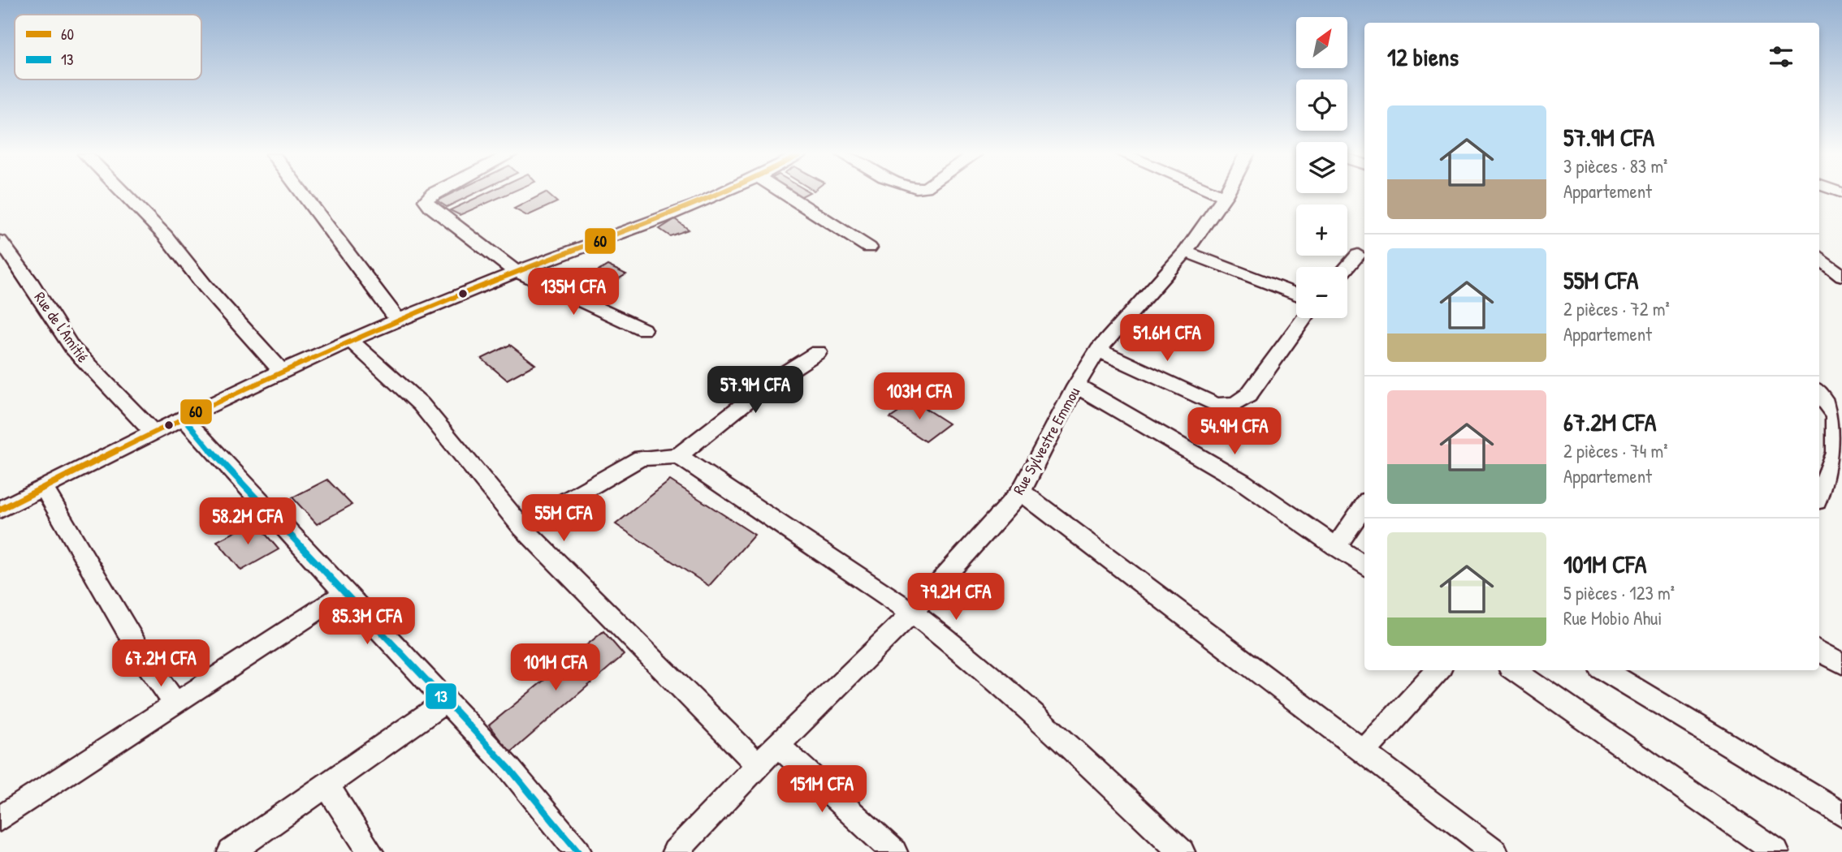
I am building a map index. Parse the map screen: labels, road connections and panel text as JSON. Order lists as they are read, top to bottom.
{
  "streets": {
    "street": ["Rue de l'Amitié", "Rue Sylvestre Emmou"]
  },
  "lines": ["transit line 60", "transit line 13"],
  "legend": ["60", "13"],
  "north": "top right",
  "page": {
    "map_buttons": ["+", "−"],
    "heading": "12 biens",
    "list": [
      {
        "name": "57.9M CFA",
        "note": "3 pièces · 83 m² · Appartement"
      },
      {
        "name": "55M CFA",
        "note": "2 pièces · 72 m² · Appartement"
      },
      {
        "name": "67.2M CFA",
        "note": "2 pièces · 74 m² · Appartement"
      },
      {
        "name": "101M CFA",
        "note": "5 pièces · 123 m² · Rue Mobio Ahui"
      }
    ],
    "price": [
      "135M CFA",
      "51.6M CFA",
      "57.9M CFA",
      "103M CFA",
      "54.9M CFA",
      "55M CFA",
      "58.2M CFA",
      "79.2M CFA",
      "85.3M CFA",
      "67.2M CFA",
      "101M CFA",
      "151M CFA"
    ]
  }
}
